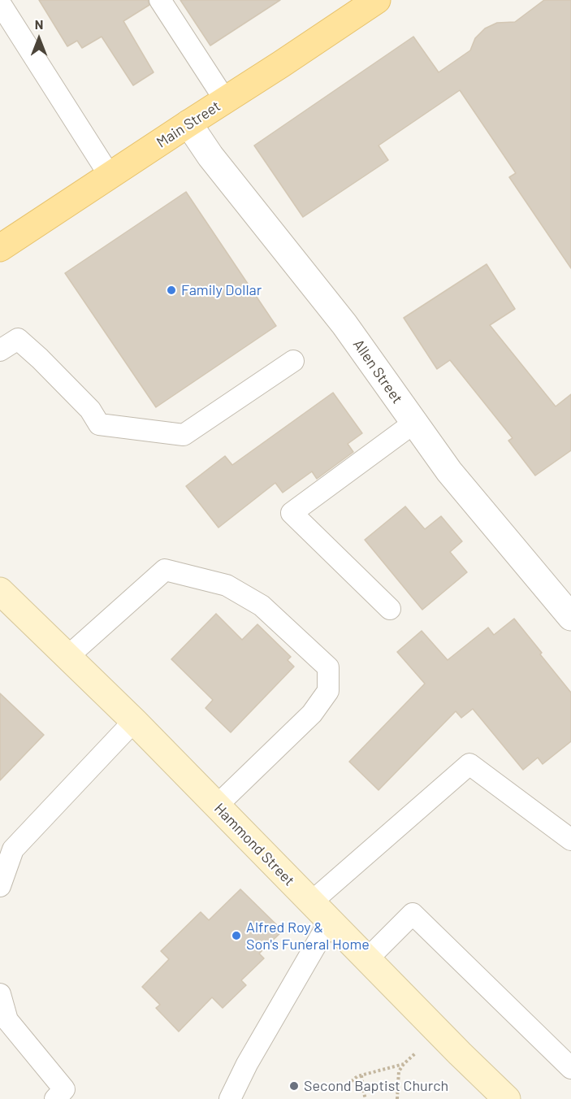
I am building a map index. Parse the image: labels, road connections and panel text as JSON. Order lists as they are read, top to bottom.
{
  "streets": {
    "main road": ["Main Street"],
    "street": ["Allen Street", "Hammond Street"]
  },
  "crossings": [
    ["Main Street", "Allen Street"]
  ],
  "places": ["Family Dollar", "Alfred Roy & Son's Funeral Home", "Second Baptist Church"],
  "north": "top"
}
